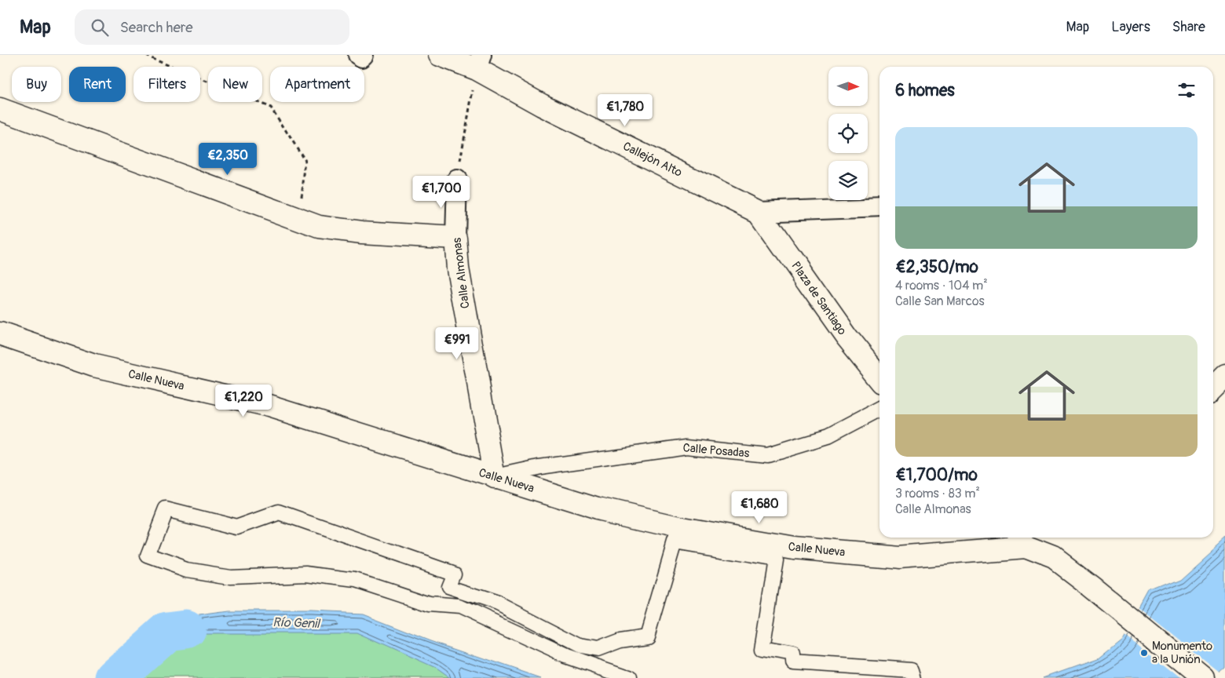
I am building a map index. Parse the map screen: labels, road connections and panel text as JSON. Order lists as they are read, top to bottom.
{
  "streets": {
    "street": [
      "Callejón Alto",
      "Calle Almonas",
      "Plaza de Santiago",
      "Calle Nueva",
      "Calle Posadas"
    ]
  },
  "crossings": [
    ["Callejón Alto", "Plaza de Santiago"],
    ["Calle Almonas", "Calle Nueva"],
    ["Calle Almonas", "Calle Posadas"],
    ["Calle Nueva", "Calle Posadas"]
  ],
  "water": ["Río Genil"],
  "places": ["Monumento a la Unión"],
  "north": "right",
  "page": {
    "header": "Map",
    "search": "Search here",
    "nav": ["Map", "Layers", "Share"],
    "chip": [
      "Buy",
      "Rent",
      "Filters",
      "New",
      "Apartment"
    ],
    "heading": "6 homes",
    "price": [
      "€1,780",
      "€2,350",
      "€1,700",
      "€991",
      "€1,220",
      "€1,680"
    ],
    "list": [
      {
        "name": "€2,350/mo",
        "note": "4 rooms · 104 m² · Calle San Marcos"
      },
      {
        "name": "€1,700/mo",
        "note": "3 rooms · 83 m² · Calle Almonas"
      }
    ]
  }
}
